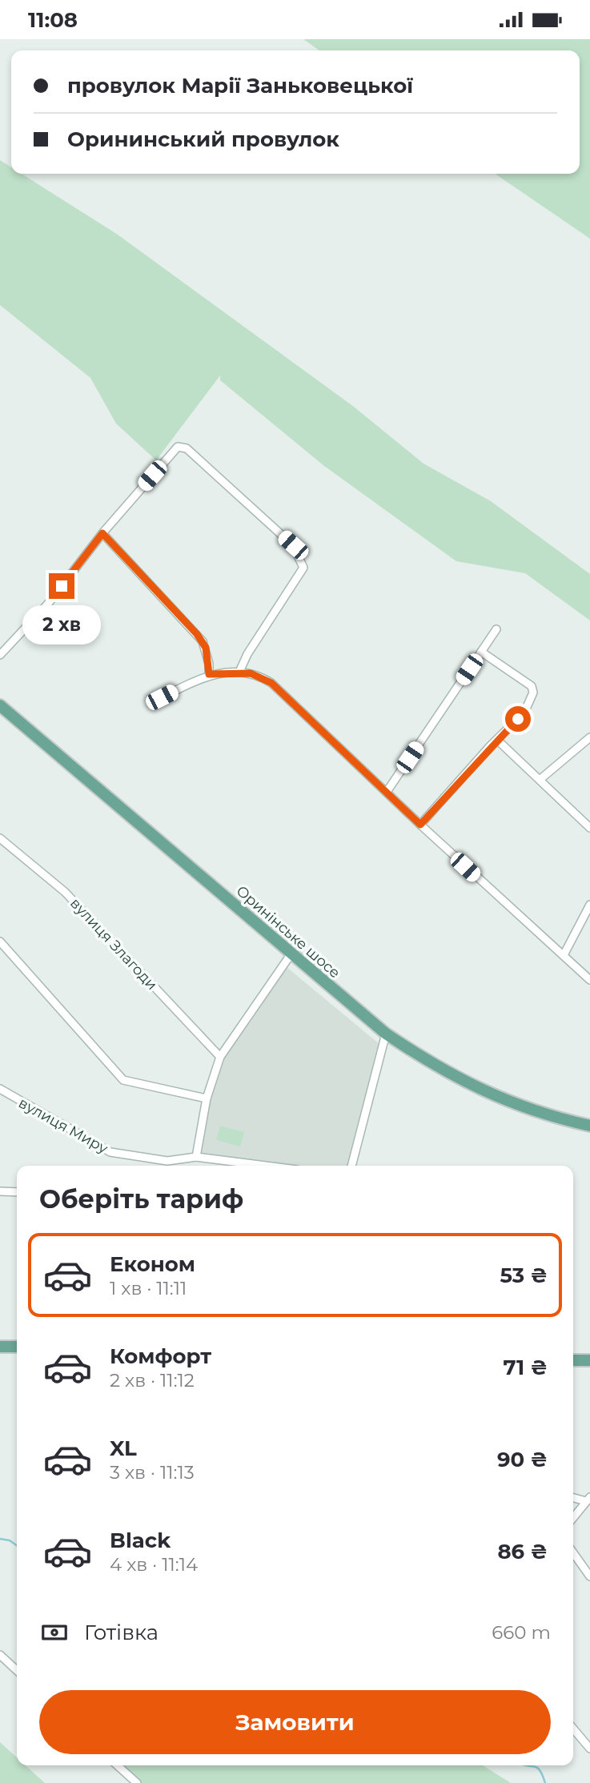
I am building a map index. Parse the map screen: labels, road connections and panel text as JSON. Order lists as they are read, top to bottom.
{
  "streets": {
    "main road": ["Оринінське шосе"],
    "street": ["вулиця Злагоди", "вулиця Миру"]
  },
  "page": {
    "status": "11:08",
    "banner": ["провулок Марії Заньковецької", "Орининський провулок"],
    "bubble": "2 хв",
    "heading": "Оберіть тариф",
    "list": [
      {
        "name": "Економ",
        "note": "1 хв · 11:11",
        "value": "53 ₴"
      },
      {
        "name": "Комфорт",
        "note": "2 хв · 11:12",
        "value": "71 ₴"
      },
      {
        "name": "XL",
        "note": "3 хв · 11:13",
        "value": "90 ₴"
      },
      {
        "name": "Black",
        "note": "4 хв · 11:14",
        "value": "86 ₴"
      }
    ],
    "pay": ["Готівка", "660 m"],
    "buttons": "Замовити"
  }
}
